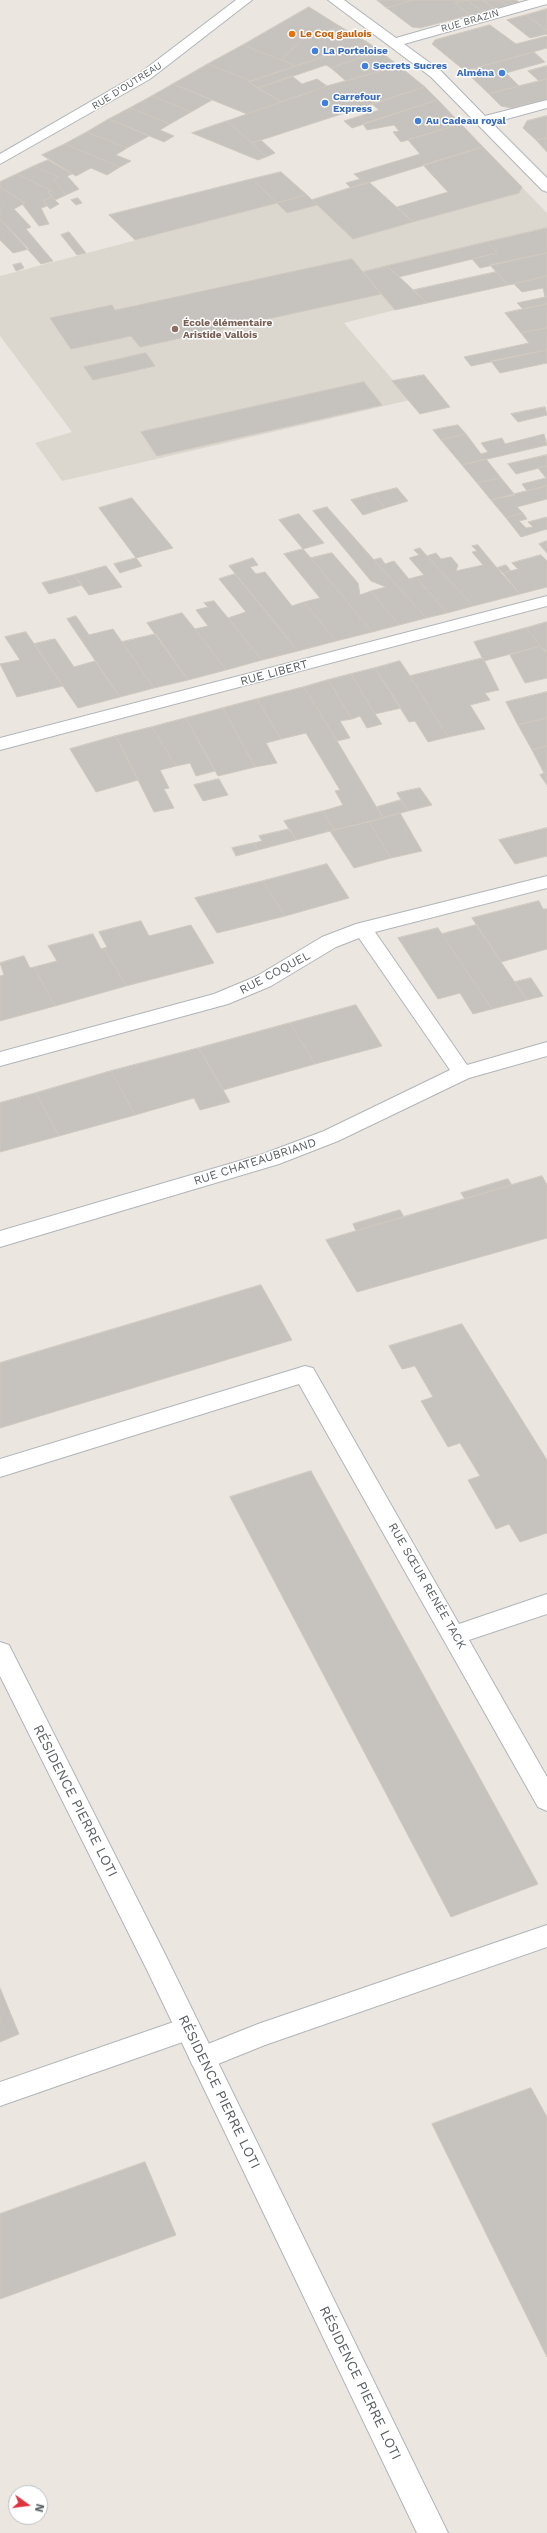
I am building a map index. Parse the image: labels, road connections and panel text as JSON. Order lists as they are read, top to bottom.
{
  "streets": {
    "street": [
      "RUE BRAZIN",
      "RUE D'OUTREAU",
      "RUE LIBERT",
      "RUE COQUEL",
      "RUE CHATEAUBRIAND",
      "RUE SŒUR RENÉE TACK",
      "RÉSIDENCE PIERRE LOTI"
    ]
  },
  "places": [
    "Le Coq gaulois",
    "La Porteloise",
    "Secrets Sucres",
    "Alména",
    "Carrefour Express",
    "Au Cadeau royal",
    "École élémentaire Aristide Vallois"
  ],
  "north": "right"
}
